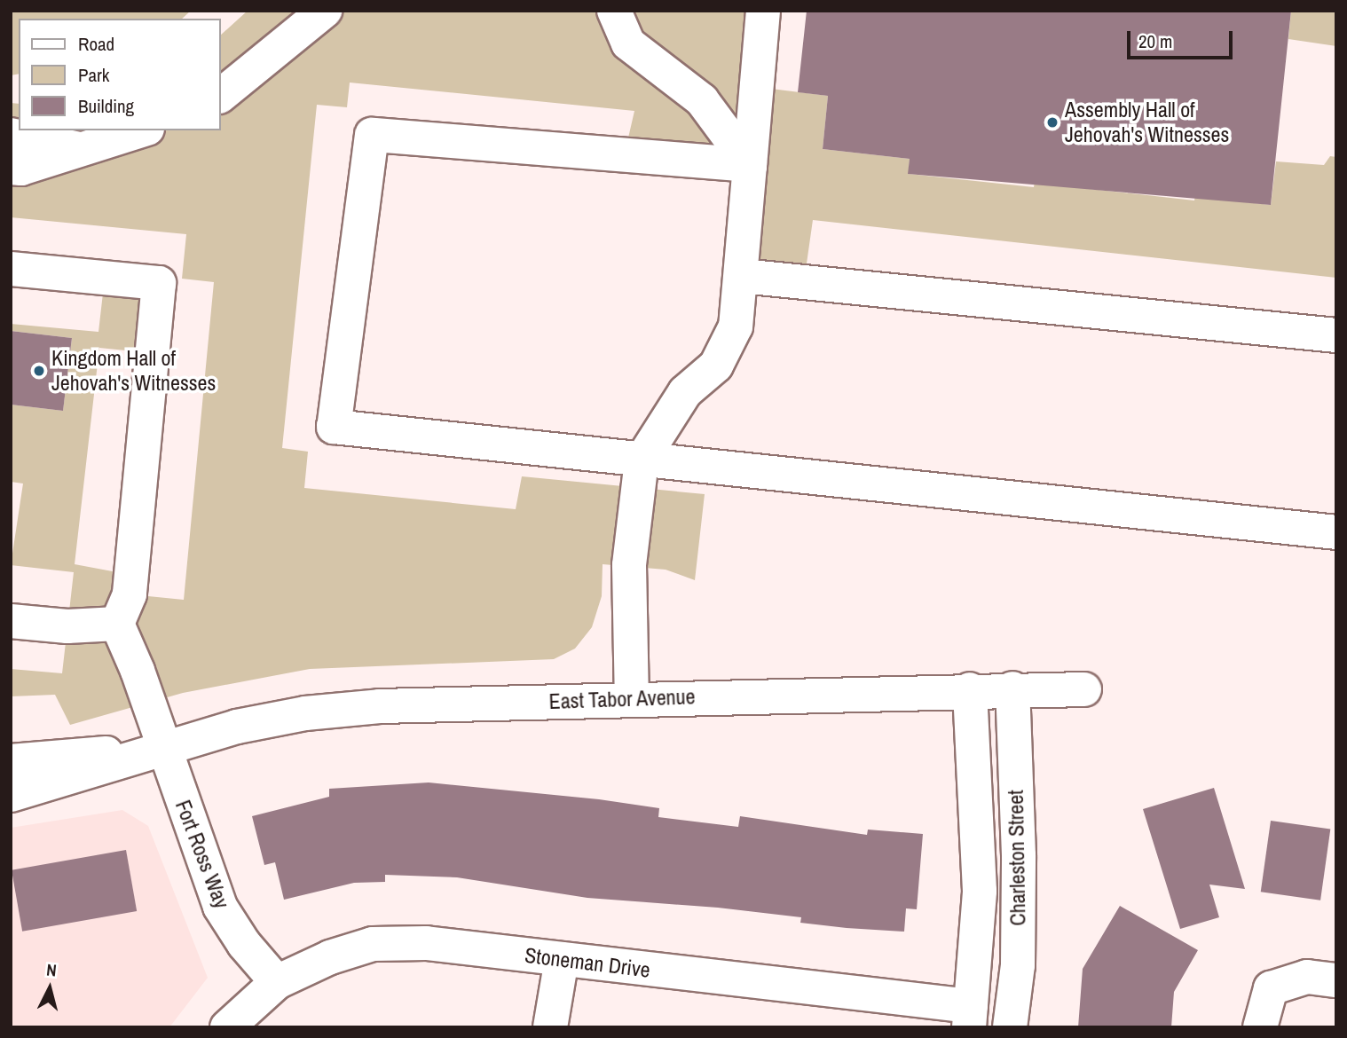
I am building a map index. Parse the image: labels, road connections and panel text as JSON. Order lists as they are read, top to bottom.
{
  "streets": {
    "street": [
      "East Tabor Avenue",
      "Fort Ross Way",
      "Charleston Street",
      "Stoneman Drive"
    ]
  },
  "crossings": [
    ["East Tabor Avenue", "Fort Ross Way"],
    ["East Tabor Avenue", "Charleston Street"],
    ["Fort Ross Way", "Stoneman Drive"],
    ["Charleston Street", "Stoneman Drive"]
  ],
  "places": ["Assembly Hall of Jehovah's Witnesses", "Kingdom Hall of Jehovah's Witnesses"],
  "legend": ["Road", "Park", "Building"],
  "scale_bar": "20 m",
  "north": "top"
}
